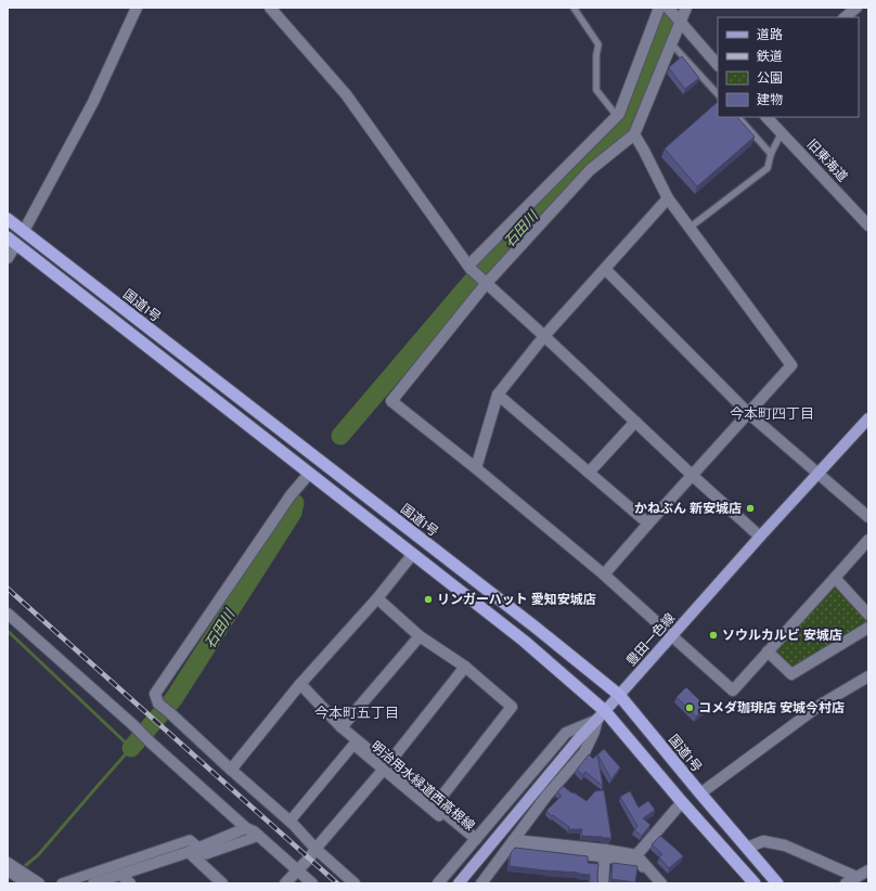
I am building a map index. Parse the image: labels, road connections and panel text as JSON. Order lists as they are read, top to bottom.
{
  "streets": {
    "highway": ["国道1号"],
    "main road": ["豊田一色線"],
    "street": ["旧東海道", "明治用水緑道西高根線"]
  },
  "crossings": [
    ["国道1号", "豊田一色線"]
  ],
  "districts": ["今本町四丁目", "今本町五丁目"],
  "water": ["石田川"],
  "places": [
    "かねぶん 新安城店",
    "リンガーハット 愛知安城店",
    "ソウルカルビ 安城店",
    "コメダ珈琲店 安城今村店"
  ],
  "legend": [
    "道路",
    "鉄道",
    "公園",
    "建物"
  ]
}
